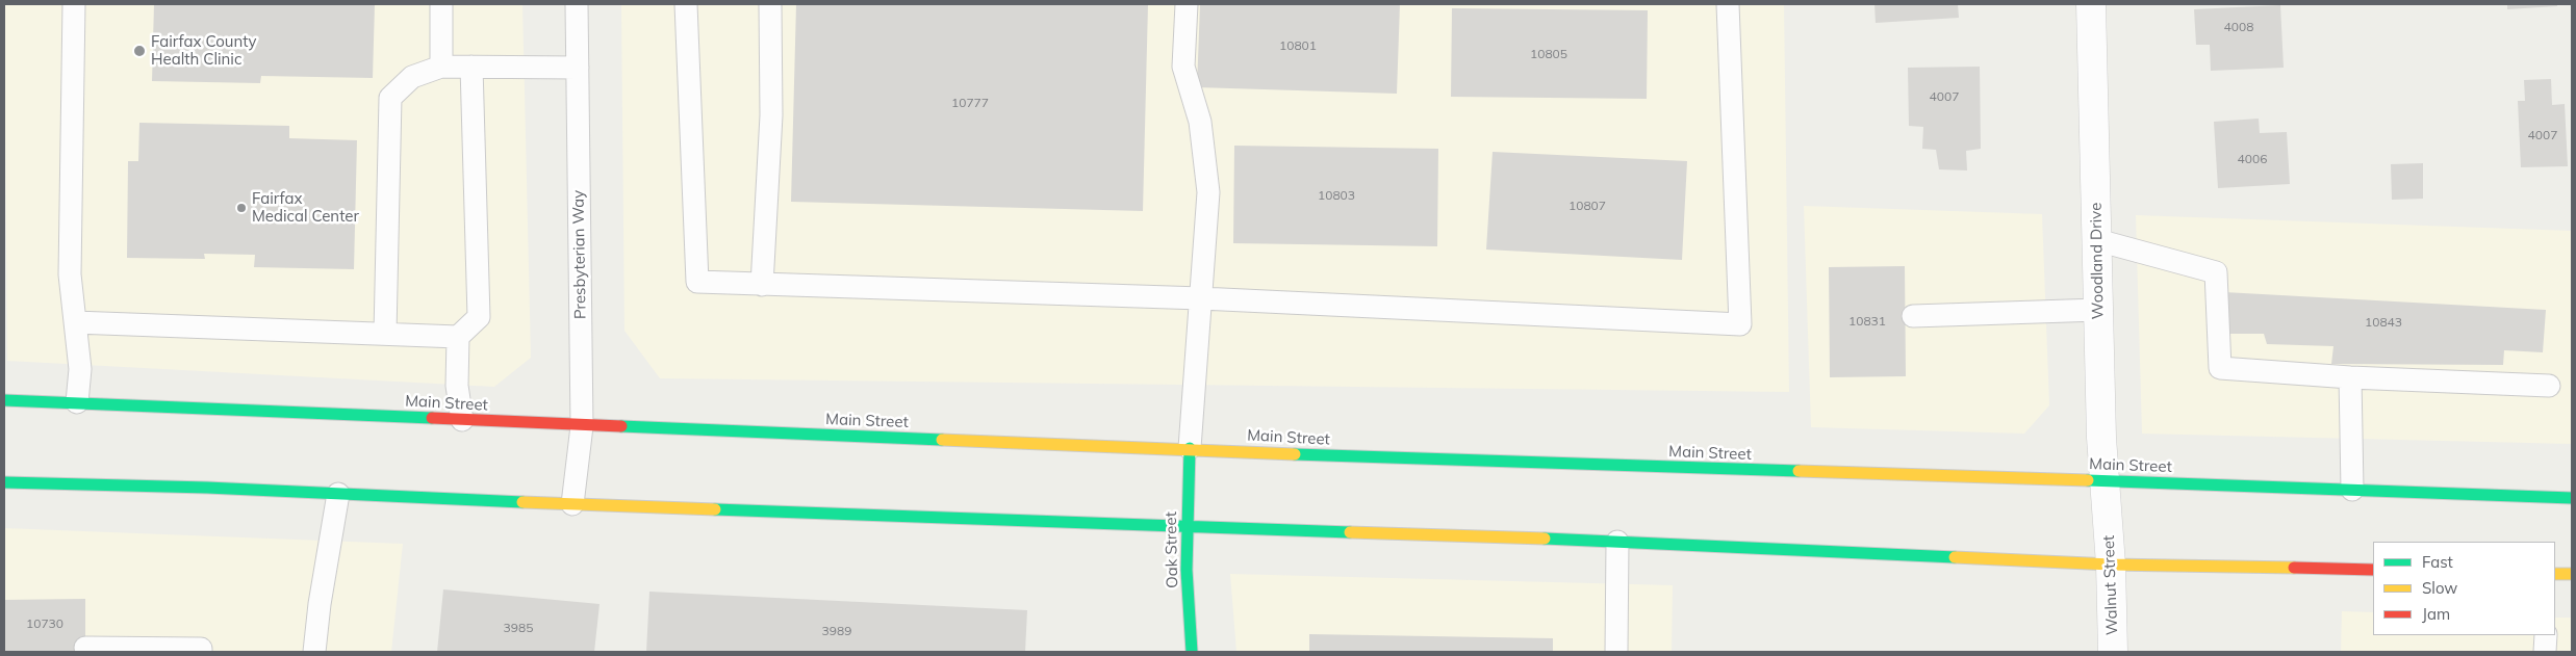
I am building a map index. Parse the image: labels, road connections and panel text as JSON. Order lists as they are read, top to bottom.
{
  "streets": {
    "main road": ["Main Street", "Oak Street"],
    "street": ["Woodland Drive", "Walnut Street"],
    "lane": ["Presbyterian Way"]
  },
  "crossings": [
    ["Presbyterian Way", "Main Street"],
    ["Woodland Drive", "Main Street"],
    ["Woodland Drive", "Walnut Street"],
    ["Main Street", "Oak Street"]
  ],
  "places": ["Fairfax County Health Clinic", "Fairfax Medical Center"],
  "house_numbers": [
    "4008",
    "10801",
    "10805",
    "4007",
    "10777",
    "4007",
    "4006",
    "10803",
    "10807",
    "10831",
    "10843",
    "10730",
    "3985",
    "3989"
  ],
  "legend": ["Fast", "Slow", "Jam"]
}
